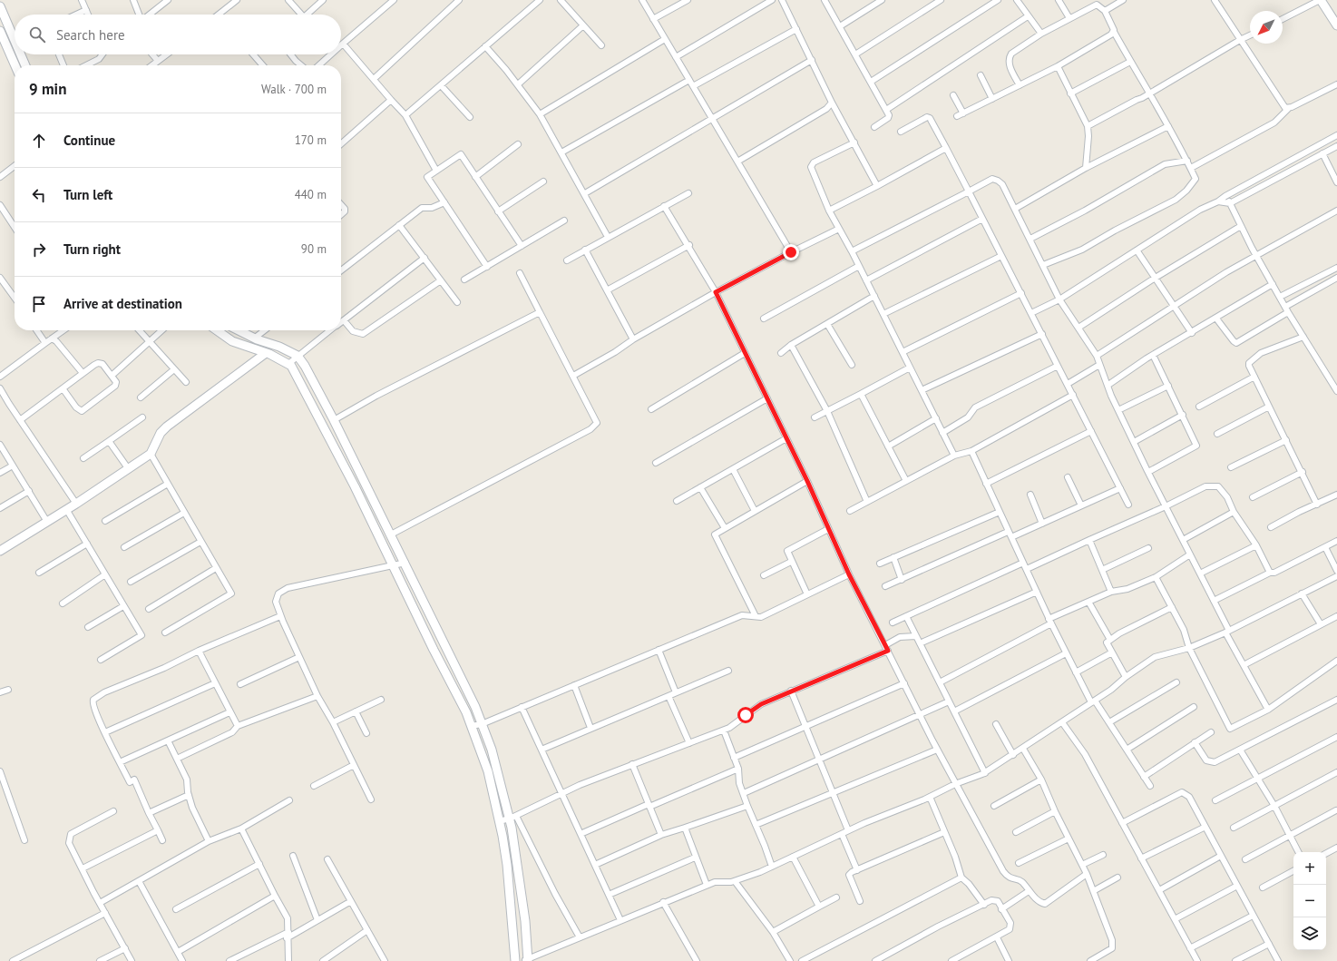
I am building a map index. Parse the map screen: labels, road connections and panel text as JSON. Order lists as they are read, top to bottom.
{
  "north": "bottom left",
  "page": {
    "search": "Search here",
    "heading": ["9 min", "Walk · 700 m"],
    "list": [
      ["Continue", "170 m"],
      ["Turn left", "440 m"],
      ["Turn right", "90 m"],
      "Arrive at destination"
    ],
    "map_buttons": ["+", "−"]
  }
}
